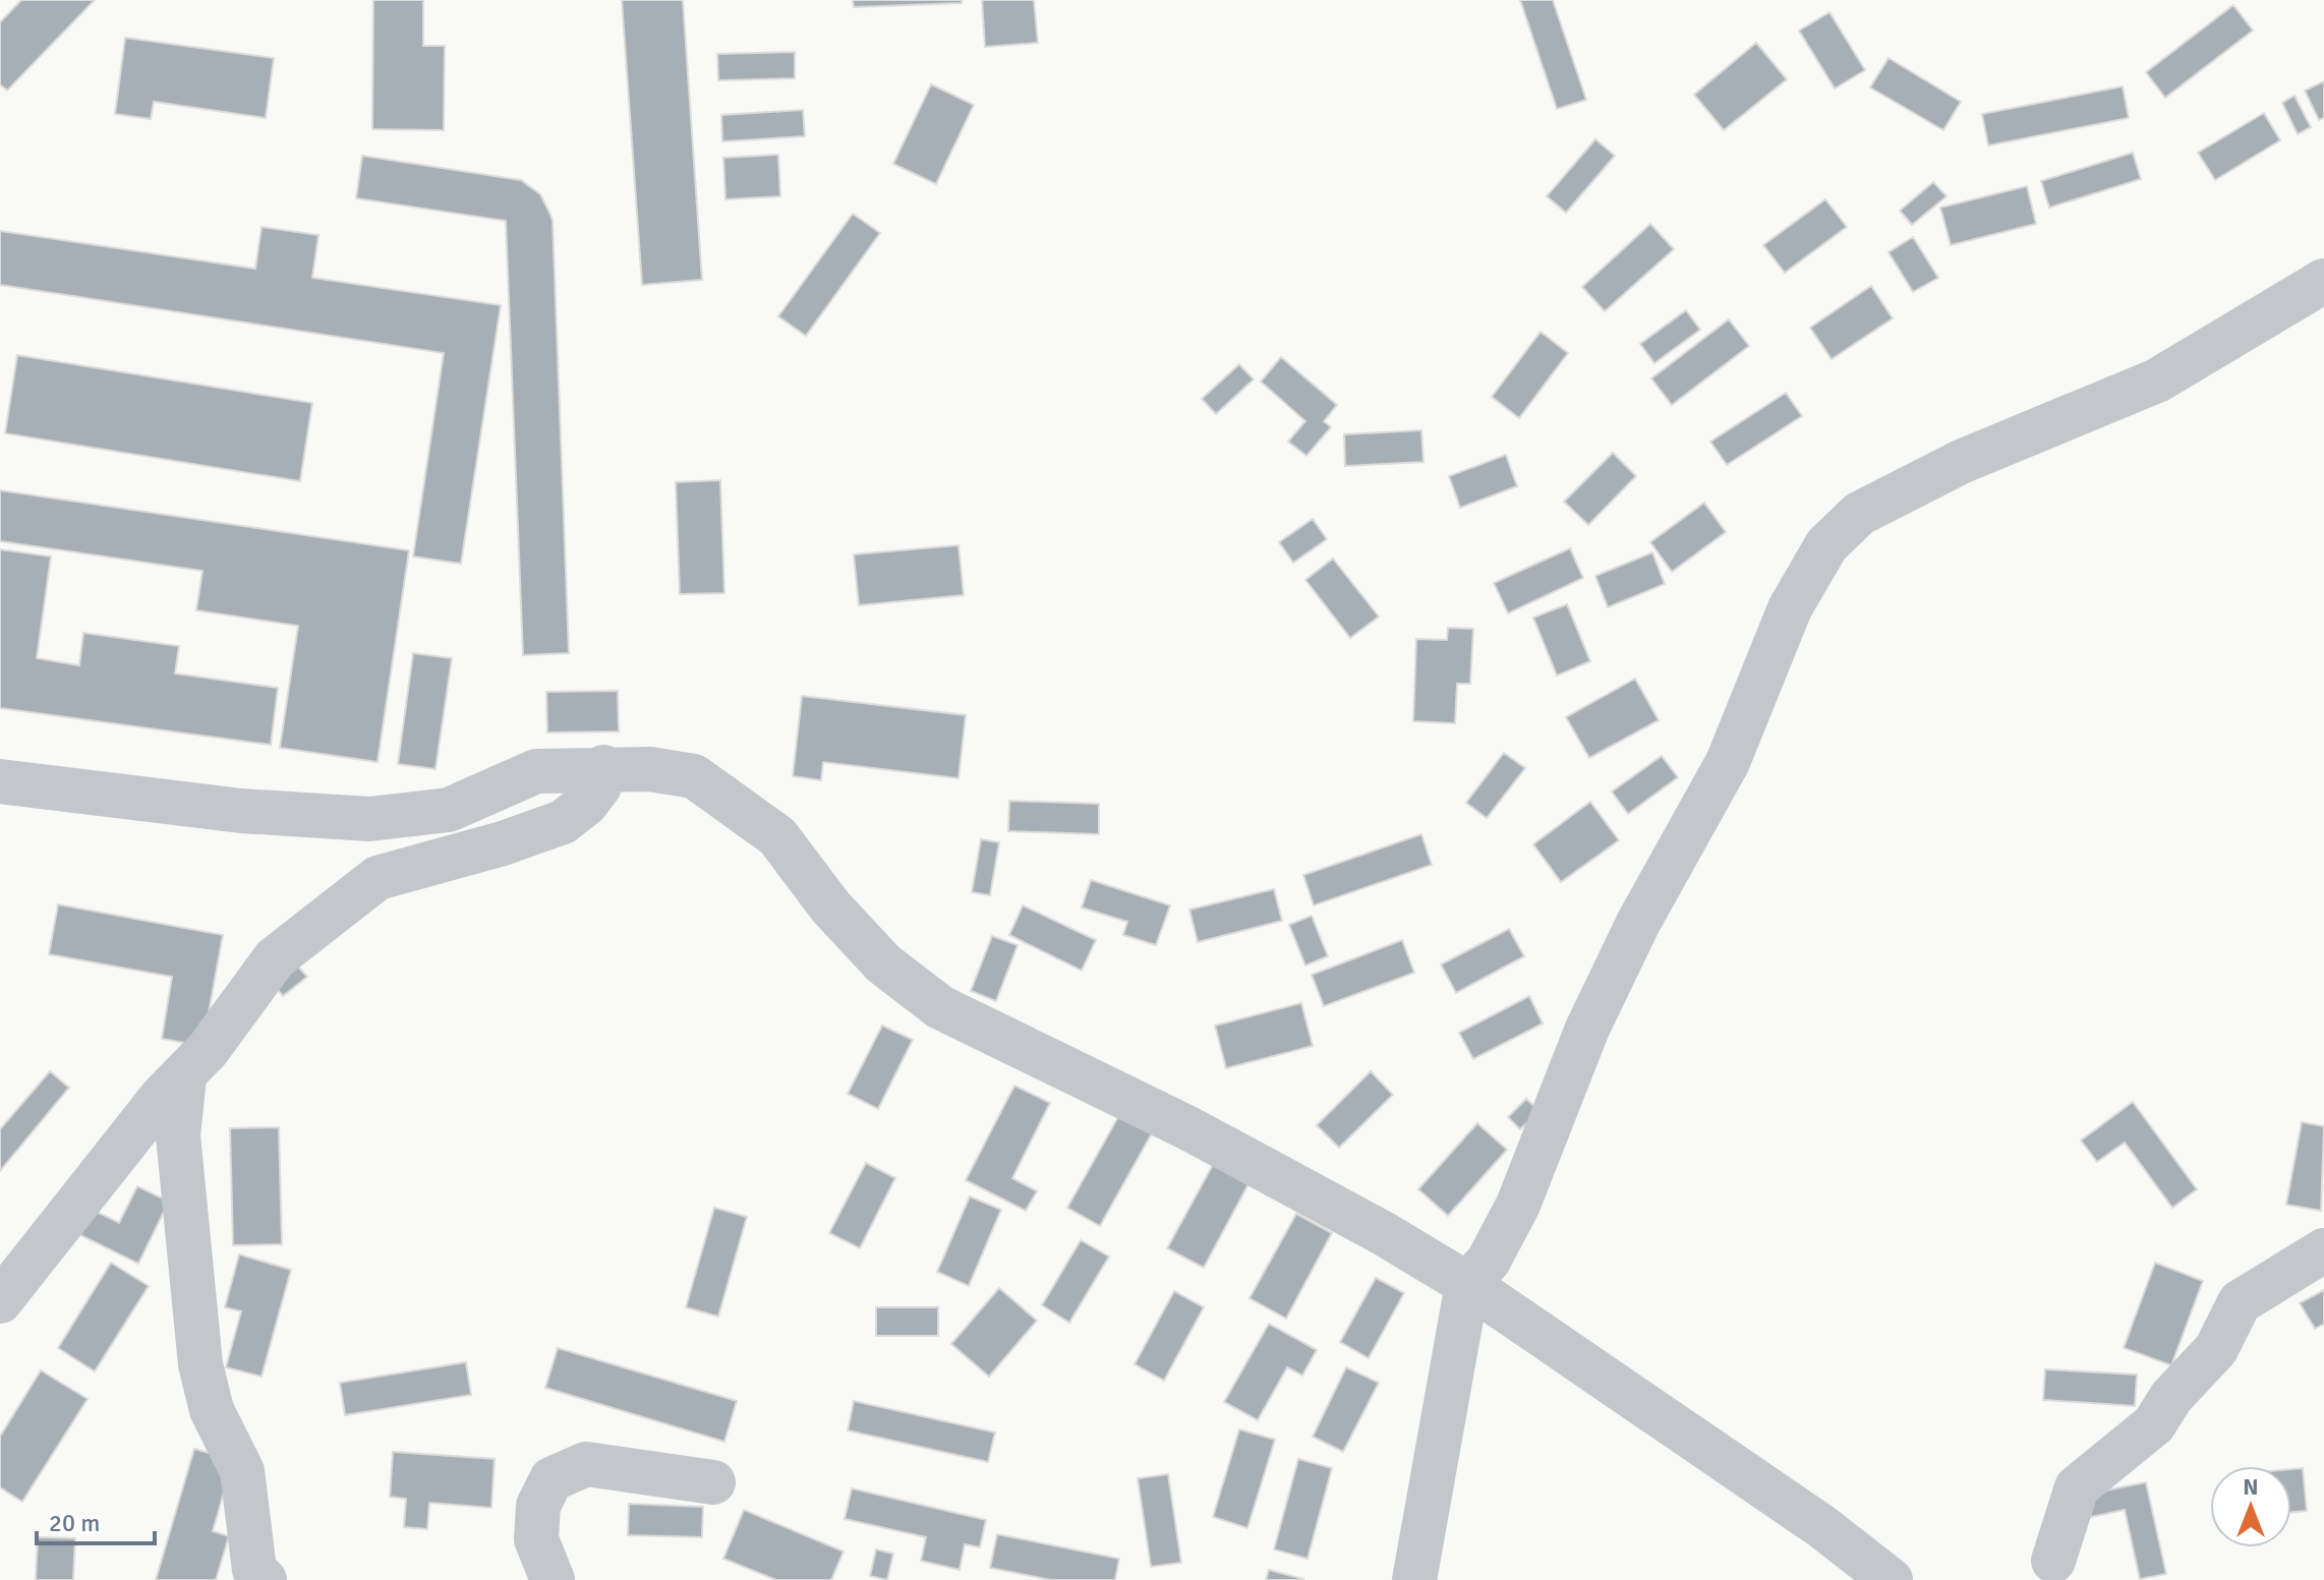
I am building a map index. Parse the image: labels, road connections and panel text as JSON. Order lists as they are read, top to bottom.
{
  "scale_bar": "20 m",
  "north": "top"
}
